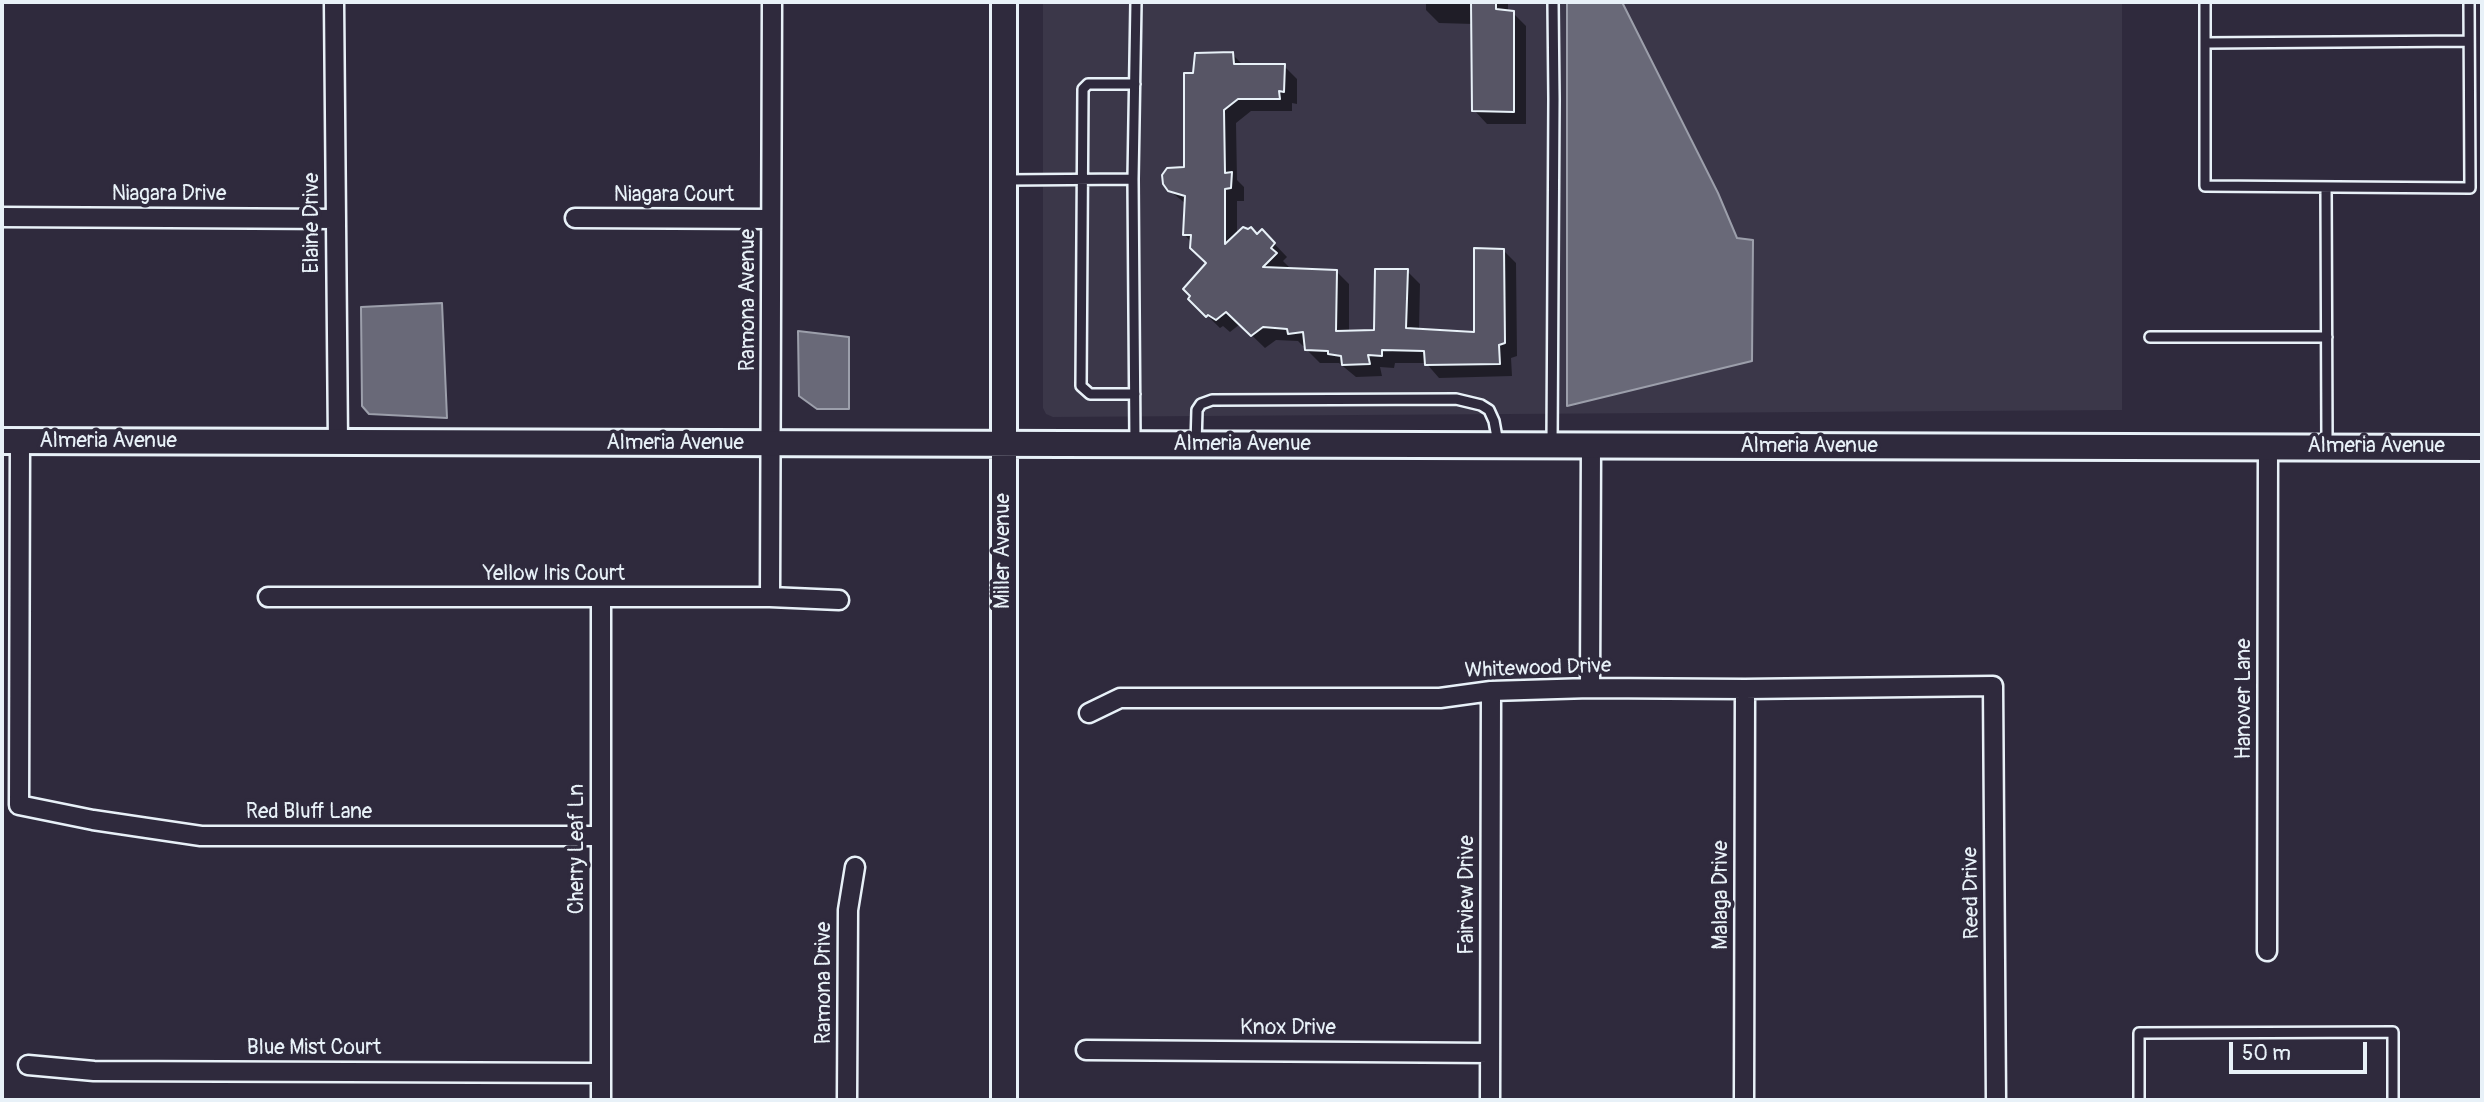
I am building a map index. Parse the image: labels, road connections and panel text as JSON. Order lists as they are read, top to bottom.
{
  "streets": {
    "street": [
      "Niagara Drive",
      "Niagara Court",
      "Elaine Drive",
      "Ramona Avenue",
      "Almeria Avenue",
      "Miller Avenue",
      "Yellow Iris Court",
      "Whitewood Drive",
      "Hanover Lane",
      "Red Bluff Lane",
      "Cherry Leaf Ln",
      "Reed Drive",
      "Fairview Drive",
      "Malaga Drive",
      "Ramona Drive",
      "Knox Drive",
      "Blue Mist Court"
    ]
  },
  "crossings": [
    ["Niagara Drive", "Elaine Drive"],
    ["Niagara Court", "Ramona Avenue"],
    ["Elaine Drive", "Almeria Avenue"],
    ["Ramona Avenue", "Almeria Avenue"],
    ["Ramona Avenue", "Yellow Iris Court"],
    ["Almeria Avenue", "Miller Avenue"],
    ["Almeria Avenue", "Hanover Lane"],
    ["Almeria Avenue", "Red Bluff Lane"],
    ["Yellow Iris Court", "Cherry Leaf Ln"],
    ["Whitewood Drive", "Reed Drive"],
    ["Whitewood Drive", "Fairview Drive"],
    ["Whitewood Drive", "Malaga Drive"],
    ["Red Bluff Lane", "Cherry Leaf Ln"],
    ["Cherry Leaf Ln", "Blue Mist Court"],
    ["Fairview Drive", "Knox Drive"]
  ],
  "scale_bar": "50 m"
}
